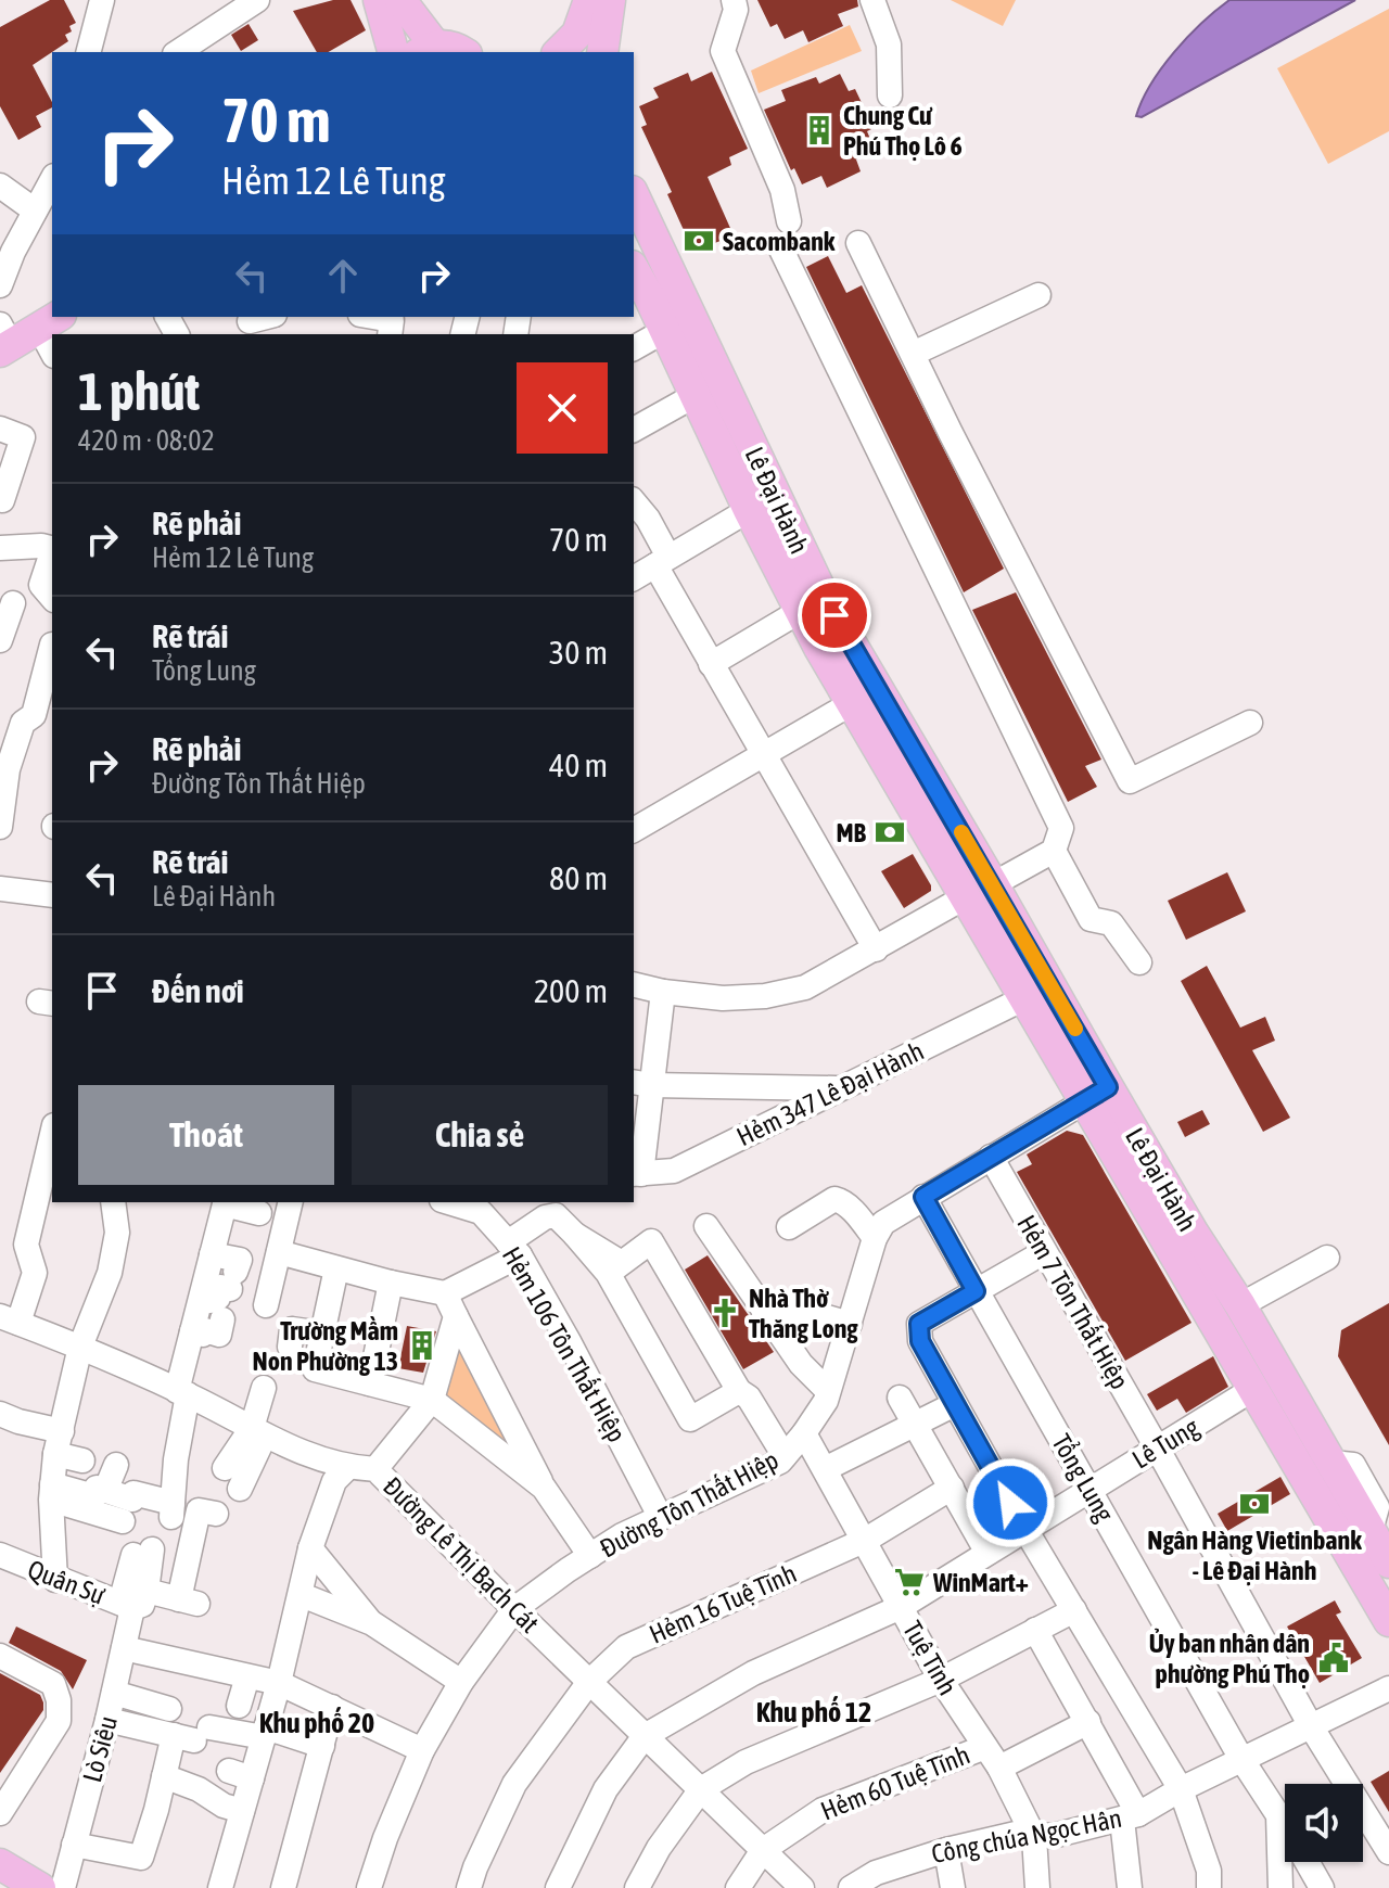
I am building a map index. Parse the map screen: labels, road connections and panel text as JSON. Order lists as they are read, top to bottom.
{
  "streets": {
    "main road": ["Lê Đại Hành"],
    "street": [
      "Hẻm 347 Lê Đại Hành",
      "Hẻm 7 Tôn Thất Hiệp",
      "Hẻm 106 Tôn Thất Hiệp",
      "Lê Tung",
      "Tổng Lung",
      "Đường Tôn Thất Hiệp",
      "Đường Lê Thị Bạch Cát",
      "Quân Sự",
      "Hẻm 16 Tuệ Tĩnh",
      "Tuệ Tĩnh",
      "Lò Siêu",
      "Hẻm 60 Tuệ Tĩnh",
      "Công chúa Ngọc Hân"
    ]
  },
  "crossings": [
    ["Lê Đại Hành", "Hẻm 347 Lê Đại Hành"],
    ["Lê Đại Hành", "Lê Tung"],
    ["Lê Đại Hành", "Đường Tôn Thất Hiệp"],
    ["Hẻm 7 Tôn Thất Hiệp", "Lê Tung"],
    ["Hẻm 7 Tôn Thất Hiệp", "Đường Tôn Thất Hiệp"],
    ["Hẻm 7 Tôn Thất Hiệp", "Công chúa Ngọc Hân"],
    ["Hẻm 106 Tôn Thất Hiệp", "Đường Tôn Thất Hiệp"],
    ["Lê Tung", "Tổng Lung"],
    ["Lê Tung", "Đường Lê Thị Bạch Cát"],
    ["Lê Tung", "Tuệ Tĩnh"],
    ["Tổng Lung", "Đường Tôn Thất Hiệp"],
    ["Tổng Lung", "Công chúa Ngọc Hân"],
    ["Đường Tôn Thất Hiệp", "Đường Lê Thị Bạch Cát"],
    ["Đường Tôn Thất Hiệp", "Tuệ Tĩnh"],
    ["Đường Lê Thị Bạch Cát", "Hẻm 16 Tuệ Tĩnh"],
    ["Đường Lê Thị Bạch Cát", "Hẻm 60 Tuệ Tĩnh"],
    ["Quân Sự", "Lò Siêu"],
    ["Hẻm 16 Tuệ Tĩnh", "Tuệ Tĩnh"],
    ["Tuệ Tĩnh", "Hẻm 60 Tuệ Tĩnh"],
    ["Tuệ Tĩnh", "Công chúa Ngọc Hân"]
  ],
  "districts": ["Khu phố 12", "Khu phố 20"],
  "places": {
    "building": ["Chung Cư Phú Thọ Lô 6", "Trường Mầm Non Phường 13"],
    "bank": ["Sacombank", "MB", "Ngân Hàng Vietinbank - Lê Đại Hành"],
    "church": ["Nhà Thờ Thăng Long"],
    "supermarket": ["WinMart+"],
    "public building": ["Ủy ban nhân dân phường Phú Thọ"]
  },
  "page": {
    "turn": ["70 m", "Hẻm 12 Lê Tung"],
    "heading": ["1 phút", "420 m · 08:02"],
    "list": [
      {
        "name": "Rẽ phải",
        "note": "Hẻm 12 Lê Tung",
        "value": "70 m"
      },
      {
        "name": "Rẽ trái",
        "note": "Tổng Lung",
        "value": "30 m"
      },
      {
        "name": "Rẽ phải",
        "note": "Đường Tôn Thất Hiệp",
        "value": "40 m"
      },
      {
        "name": "Rẽ trái",
        "note": "Lê Đại Hành",
        "value": "80 m"
      },
      {
        "name": "Đến nơi",
        "value": "200 m"
      }
    ],
    "buttons": ["Thoát", "Chia sẻ"]
  }
}
